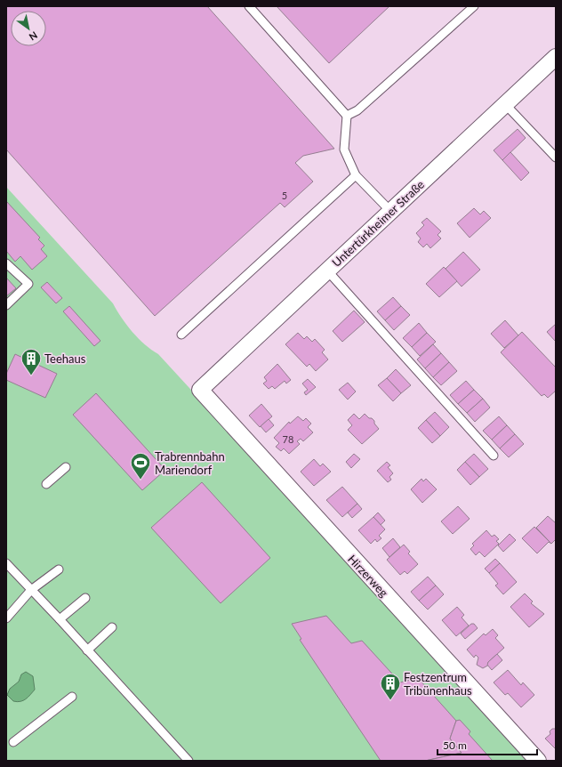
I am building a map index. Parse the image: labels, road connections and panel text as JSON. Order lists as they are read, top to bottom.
{
  "streets": {
    "street": ["Untertürkheimer Straße", "Hirzerweg"]
  },
  "crossings": [
    ["Untertürkheimer Straße", "Hirzerweg"]
  ],
  "places": {
    "building": ["Teehaus", "Festzentrum Tribünenhaus"],
    "sports": ["Trabrennbahn Mariendorf"]
  },
  "house_numbers": ["5", "78"],
  "scale_bar": "50 m",
  "north": "bottom right"
}
